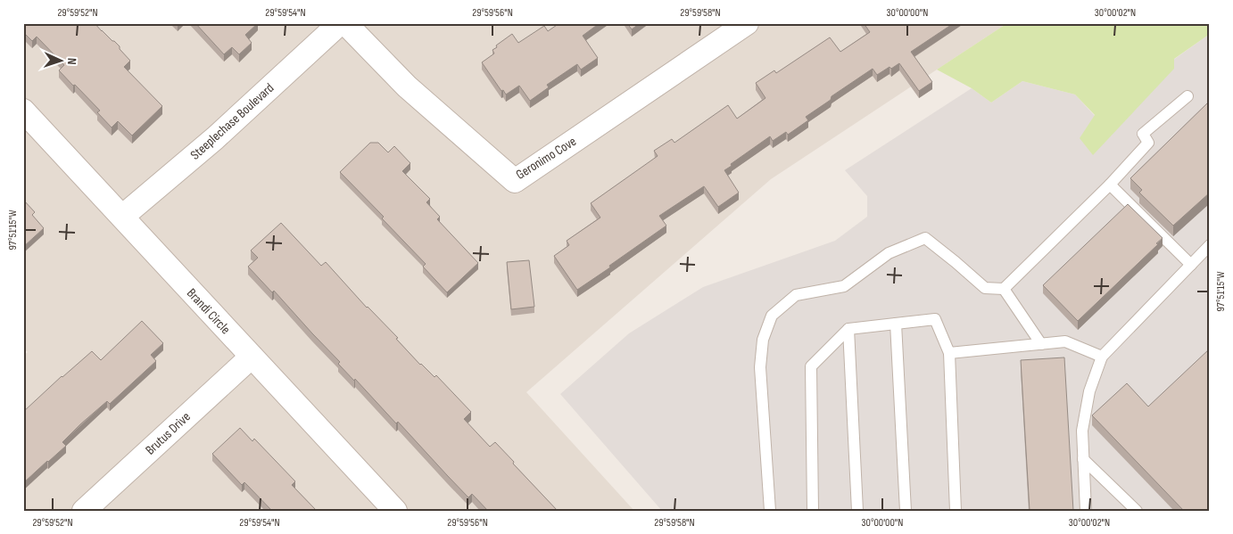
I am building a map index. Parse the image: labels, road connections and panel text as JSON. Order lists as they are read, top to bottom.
{
  "streets": {
    "street": [
      "Steeplechase Boulevard",
      "Geronimo Cove",
      "Brandi Circle",
      "Brutus Drive"
    ]
  },
  "crossings": [
    ["Steeplechase Boulevard", "Brandi Circle"],
    ["Brandi Circle", "Brutus Drive"]
  ],
  "north": "right",
  "coordinates": [
    "29°59'52\"N",
    "29°59'54\"N",
    "29°59'56\"N",
    "29°59'58\"N",
    "30°00'00\"N",
    "30°00'02\"N",
    "97°51'15\"W"
  ]
}
